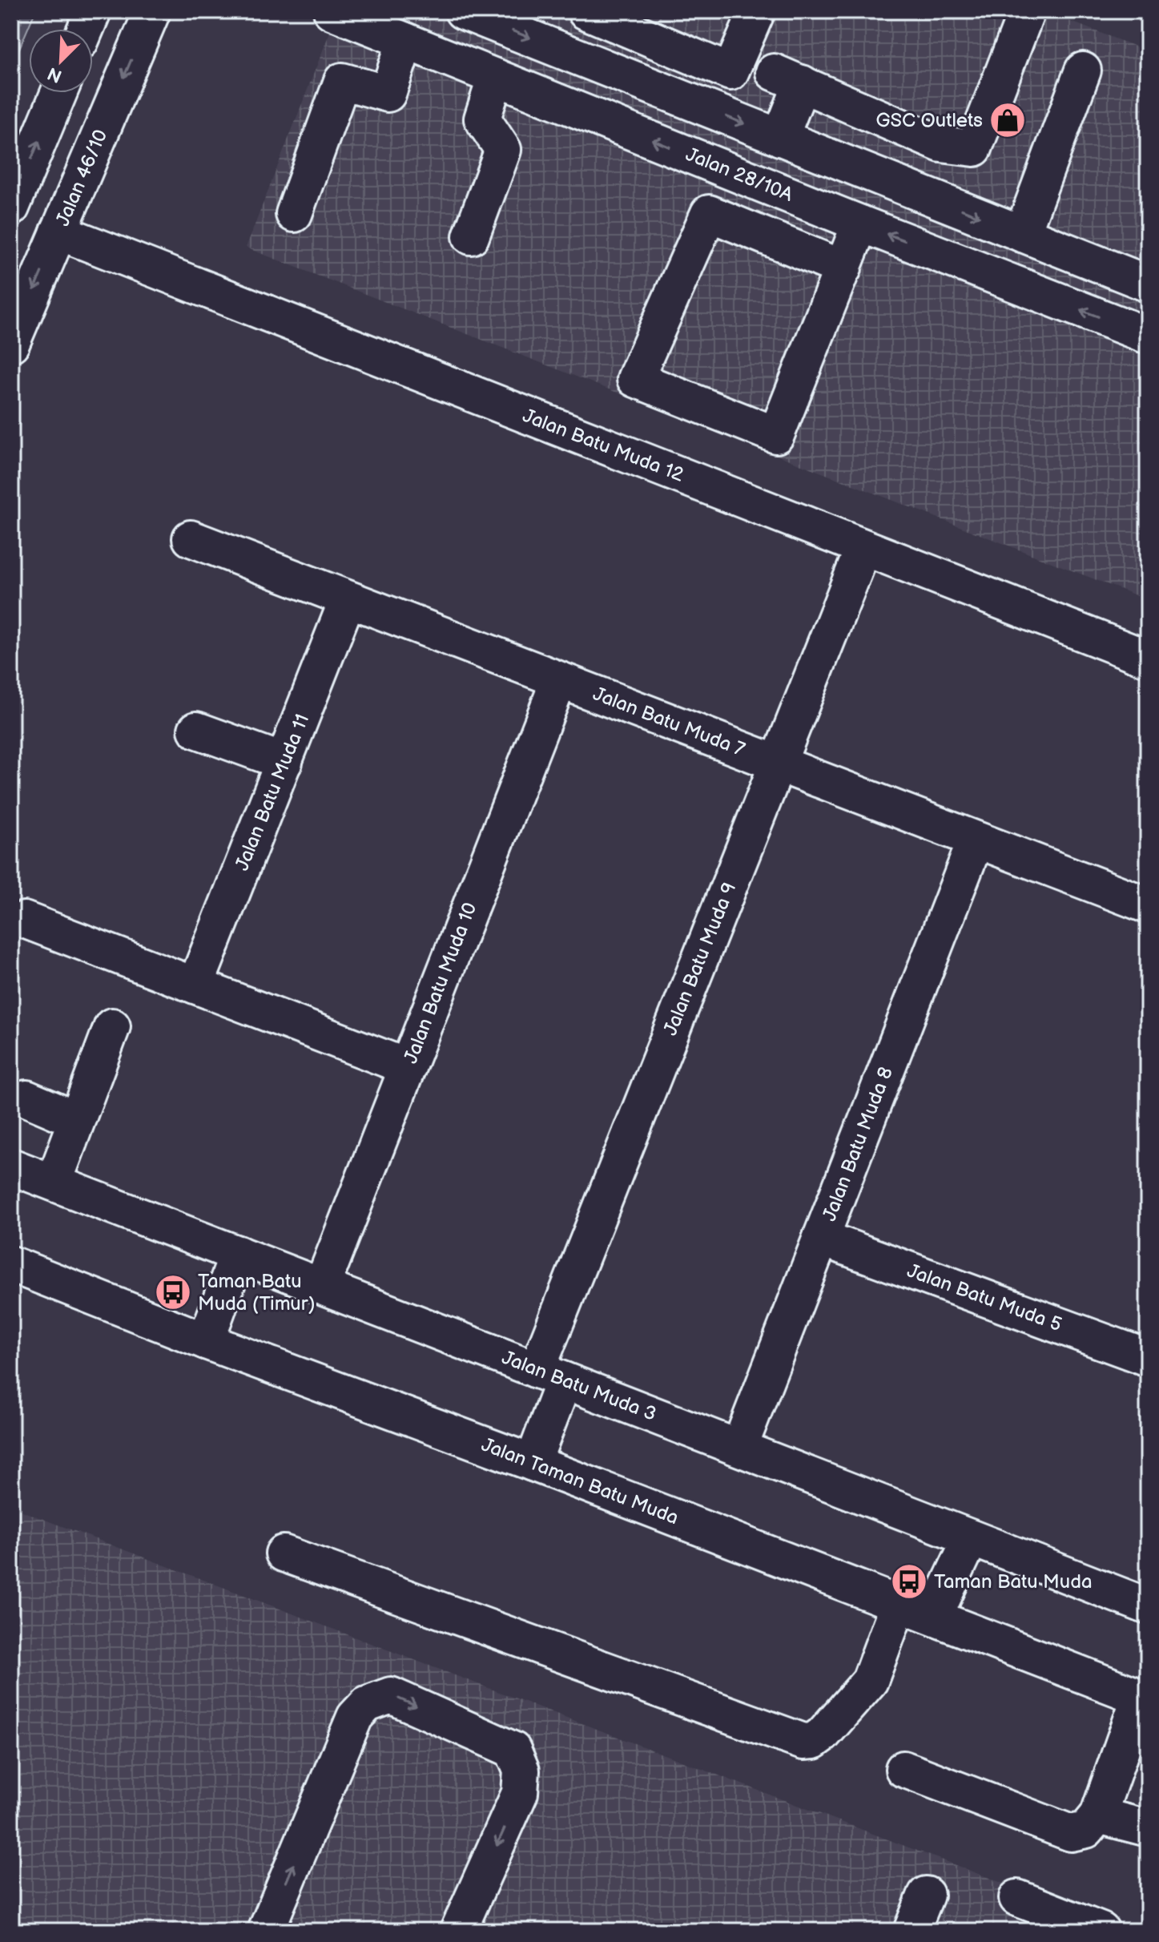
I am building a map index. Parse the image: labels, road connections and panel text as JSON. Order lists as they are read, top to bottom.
{
  "streets": {
    "street": [
      "Jalan 28/10A",
      "Jalan 46/10",
      "Jalan Batu Muda 12",
      "Jalan Batu Muda 7",
      "Jalan Batu Muda 11",
      "Jalan Batu Muda 9",
      "Jalan Batu Muda 10",
      "Jalan Batu Muda 8",
      "Jalan Batu Muda 5",
      "Jalan Batu Muda 3",
      "Jalan Taman Batu Muda"
    ]
  },
  "crossings": [
    ["Jalan 46/10", "Jalan Batu Muda 12"],
    ["Jalan Batu Muda 12", "Jalan Batu Muda 9"],
    ["Jalan Batu Muda 7", "Jalan Batu Muda 11"],
    ["Jalan Batu Muda 7", "Jalan Batu Muda 9"],
    ["Jalan Batu Muda 7", "Jalan Batu Muda 10"],
    ["Jalan Batu Muda 7", "Jalan Batu Muda 8"],
    ["Jalan Batu Muda 9", "Jalan Batu Muda 3"],
    ["Jalan Batu Muda 9", "Jalan Taman Batu Muda"],
    ["Jalan Batu Muda 10", "Jalan Batu Muda 3"],
    ["Jalan Batu Muda 8", "Jalan Batu Muda 5"],
    ["Jalan Batu Muda 8", "Jalan Batu Muda 3"]
  ],
  "places": {
    "shop": ["GSC Outlets"],
    "bus stop": ["Taman Batu Muda (Timur)", "Taman Batu Muda"]
  },
  "north": "bottom left"
}
